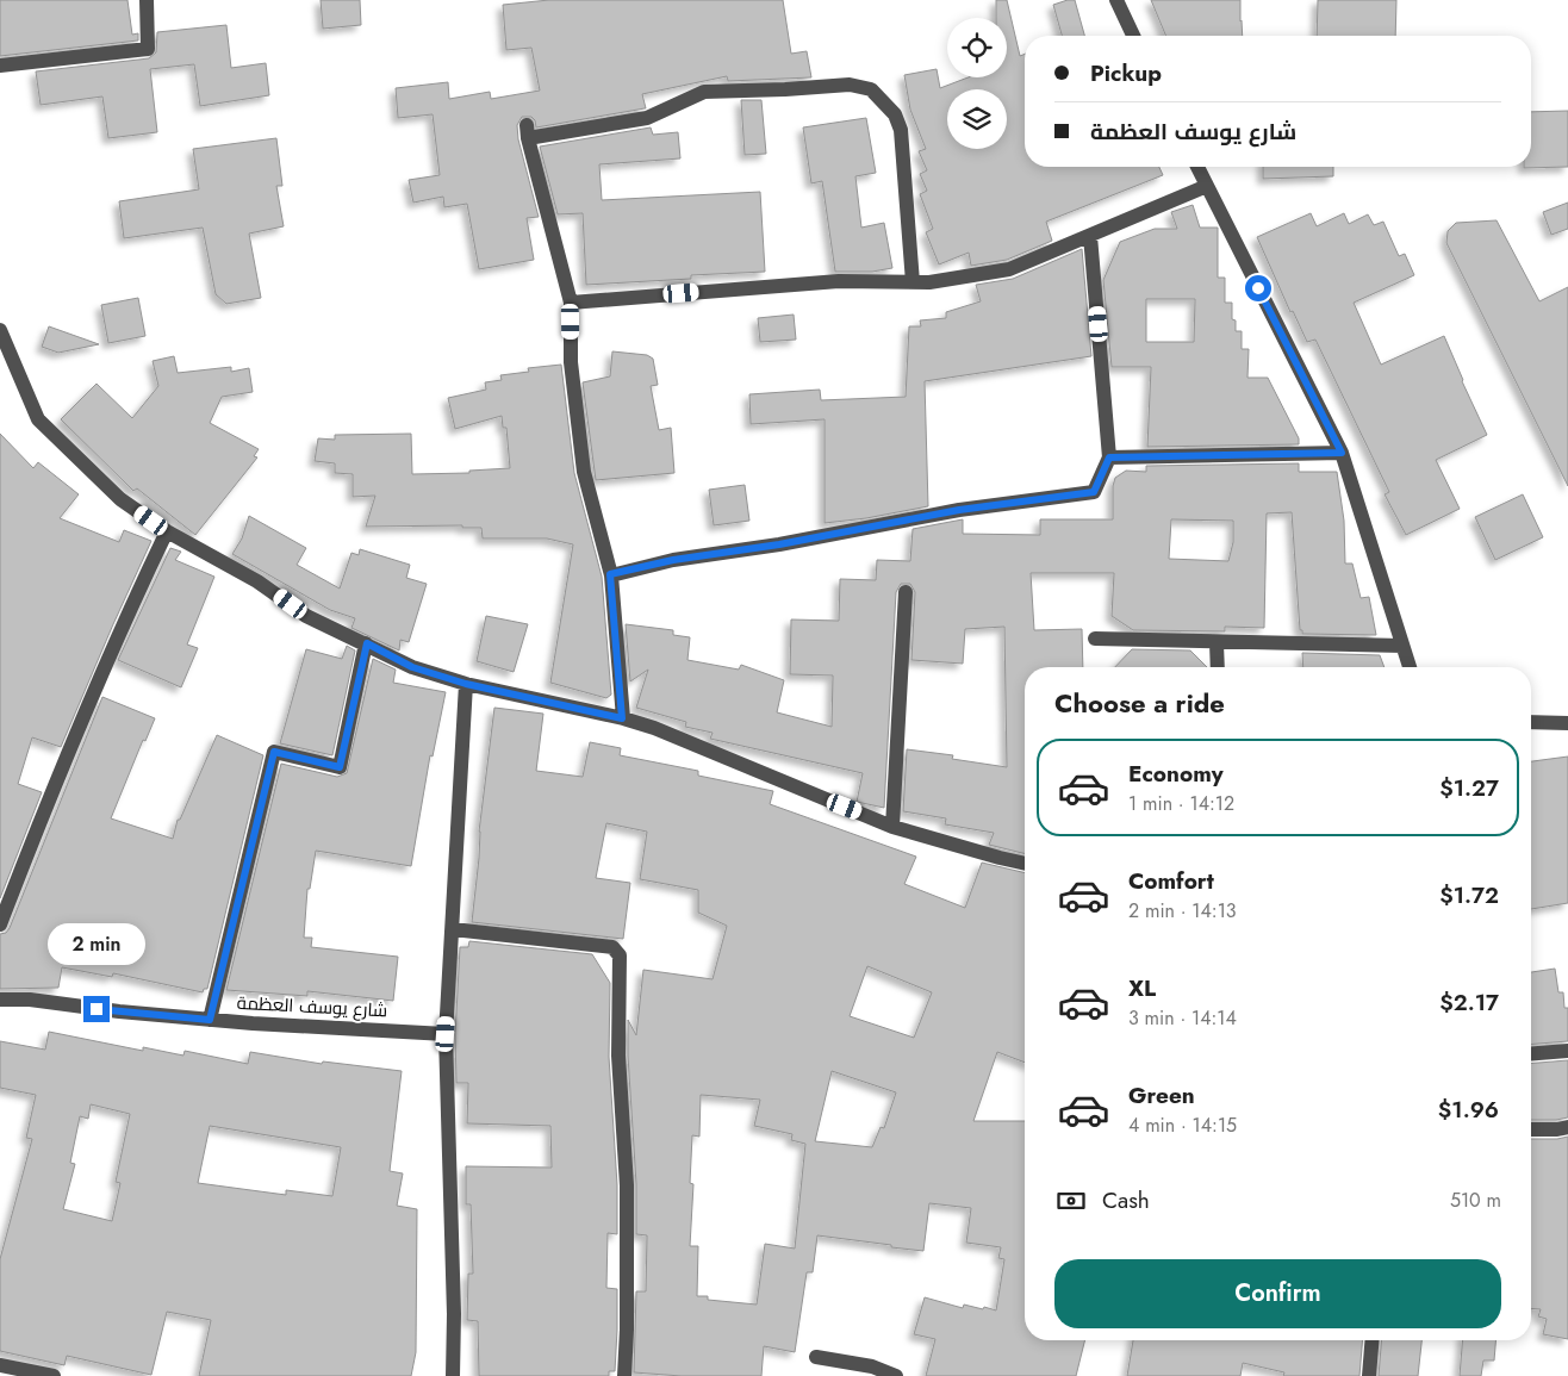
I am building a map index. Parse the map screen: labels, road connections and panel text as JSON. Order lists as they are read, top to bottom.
{
  "streets": {
    "street": ["شارع يوسف العظمة"]
  },
  "page": {
    "banner": ["Pickup", "شارع يوسف العظمة"],
    "heading": "Choose a ride",
    "list": [
      {
        "name": "Economy",
        "note": "1 min · 14:12",
        "value": "$1.27"
      },
      {
        "name": "Comfort",
        "note": "2 min · 14:13",
        "value": "$1.72"
      },
      {
        "name": "XL",
        "note": "3 min · 14:14",
        "value": "$2.17"
      },
      {
        "name": "Green",
        "note": "4 min · 14:15",
        "value": "$1.96"
      }
    ],
    "bubble": "2 min",
    "pay": ["Cash", "510 m"],
    "buttons": "Confirm"
  }
}
